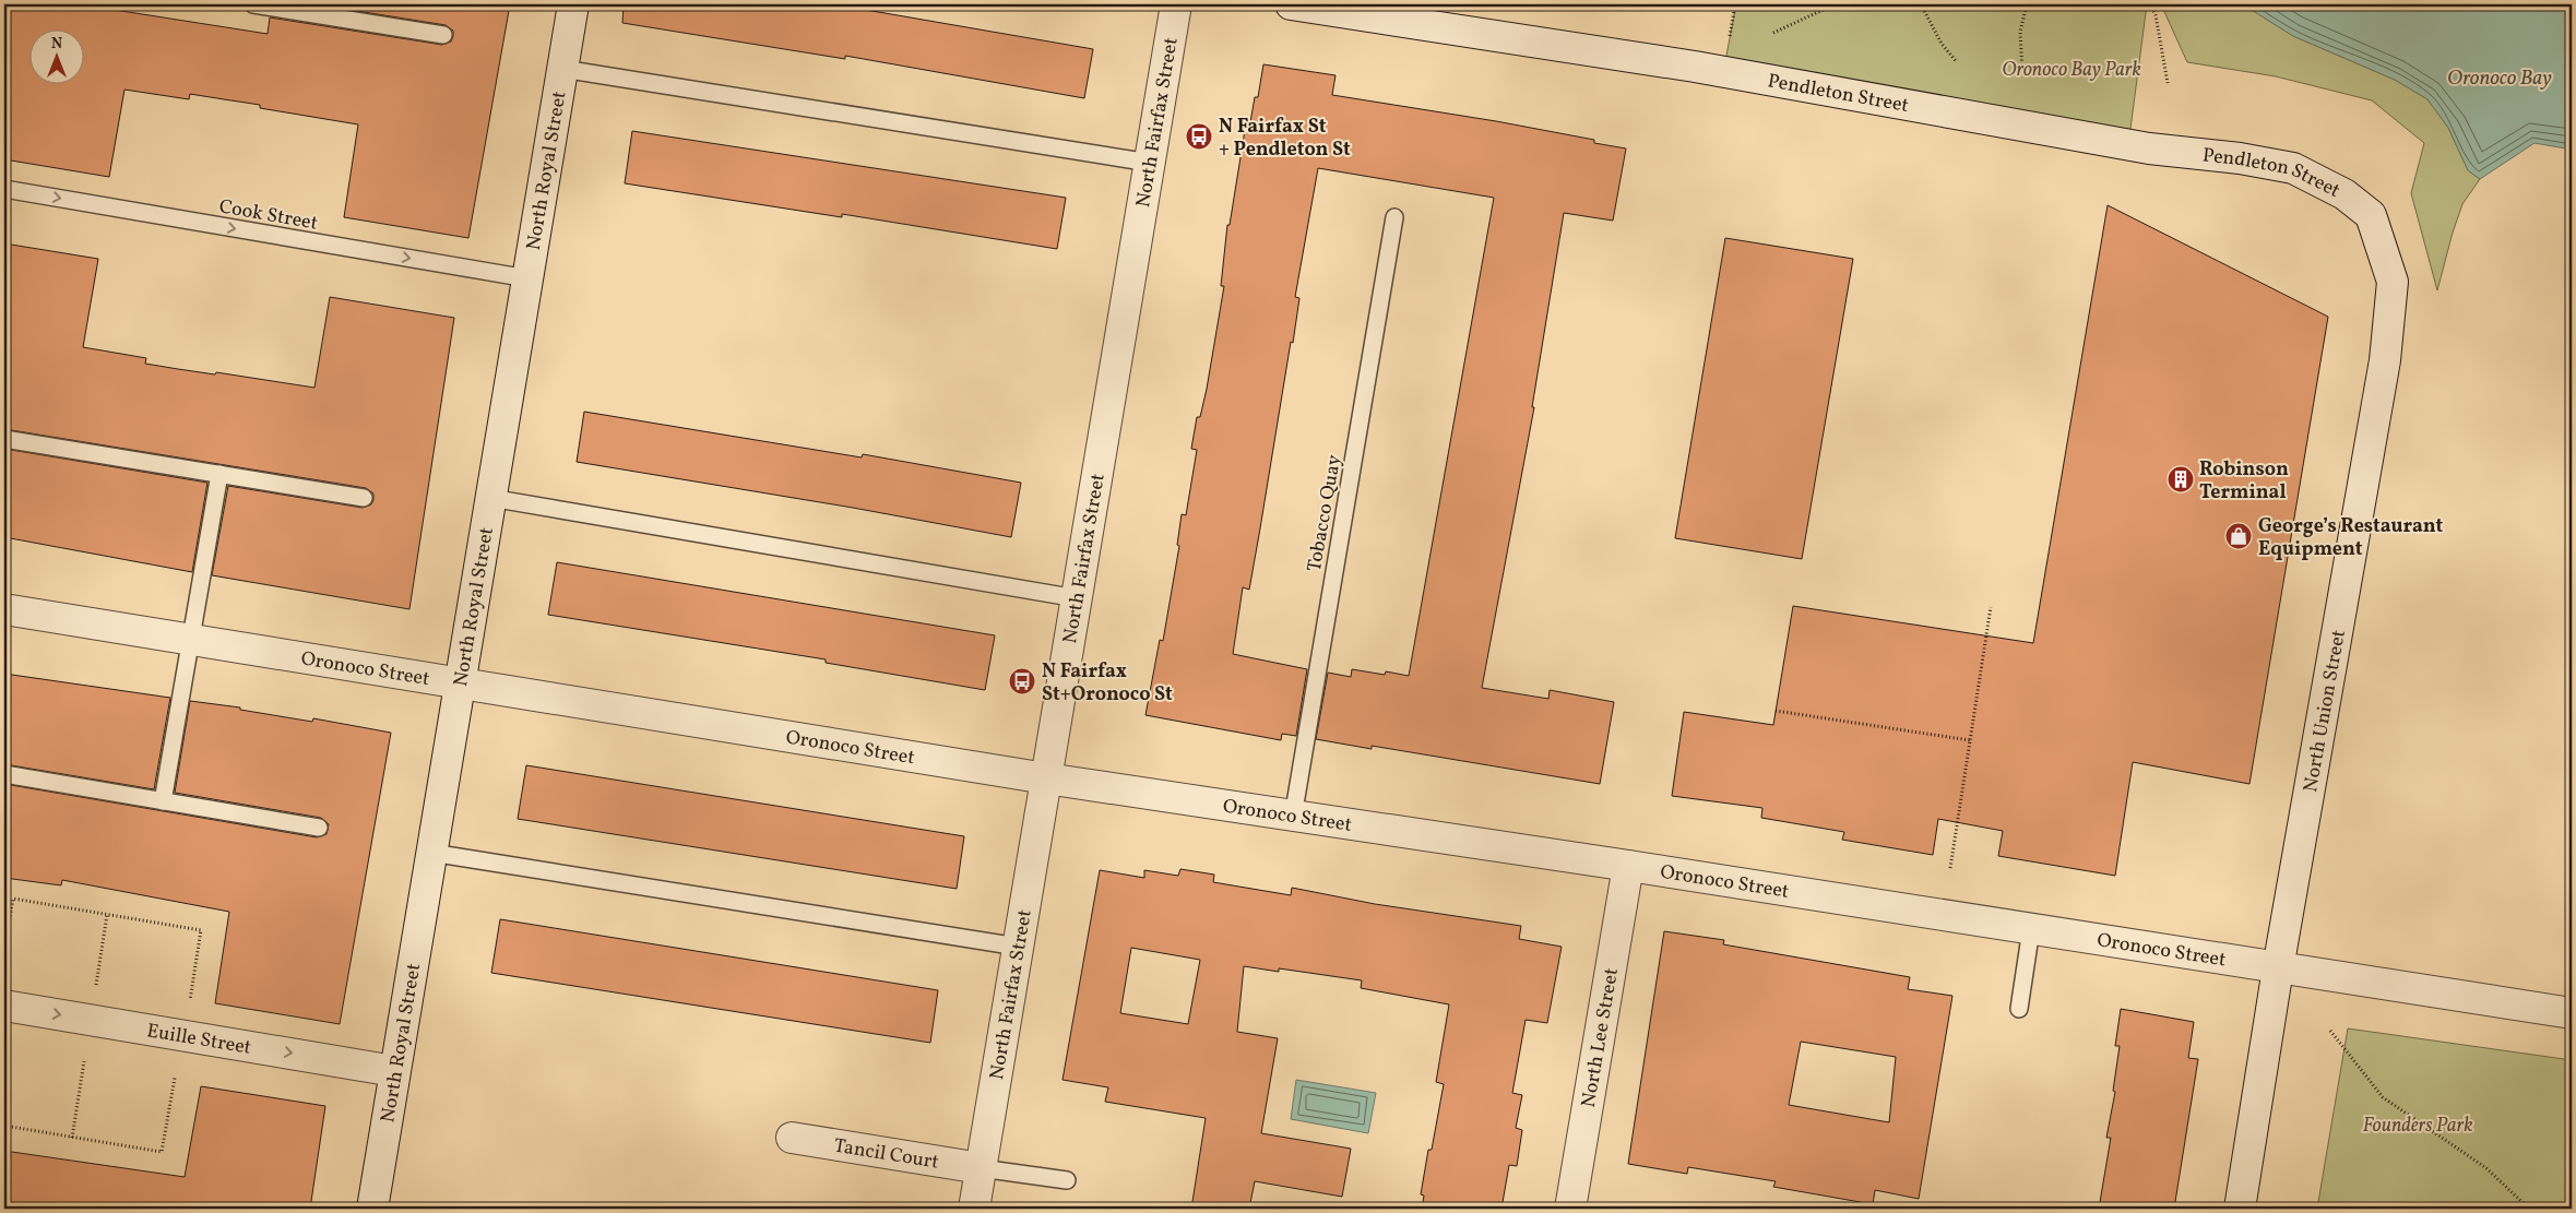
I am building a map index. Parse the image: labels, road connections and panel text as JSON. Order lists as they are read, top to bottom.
{
  "streets": {
    "street": [
      "Pendleton Street",
      "North Fairfax Street",
      "North Royal Street",
      "Oronoco Street",
      "North Union Street",
      "North Lee Street",
      "Euille Street",
      "Tancil Court"
    ],
    "lane": ["Cook Street", "Tobacco Quay"]
  },
  "crossings": [
    ["Pendleton Street", "North Union Street"],
    ["North Fairfax Street", "Oronoco Street"],
    ["North Fairfax Street", "Tancil Court"],
    ["North Royal Street", "Cook Street"],
    ["North Royal Street", "Oronoco Street"],
    ["North Royal Street", "Euille Street"],
    ["Tobacco Quay", "Oronoco Street"],
    ["Oronoco Street", "North Union Street"],
    ["Oronoco Street", "North Lee Street"]
  ],
  "one_way": ["Cook Street", "Euille Street"],
  "water": ["Oronoco Bay"],
  "parks": ["Oronoco Bay Park", "Founders Park"],
  "places": {
    "bus stop": ["N Fairfax St + Pendleton St", "N Fairfax St+Oronoco St"],
    "building": ["Robinson Terminal"],
    "shop": ["George’s Restaurant Equipment"]
  },
  "north": "top"
}
